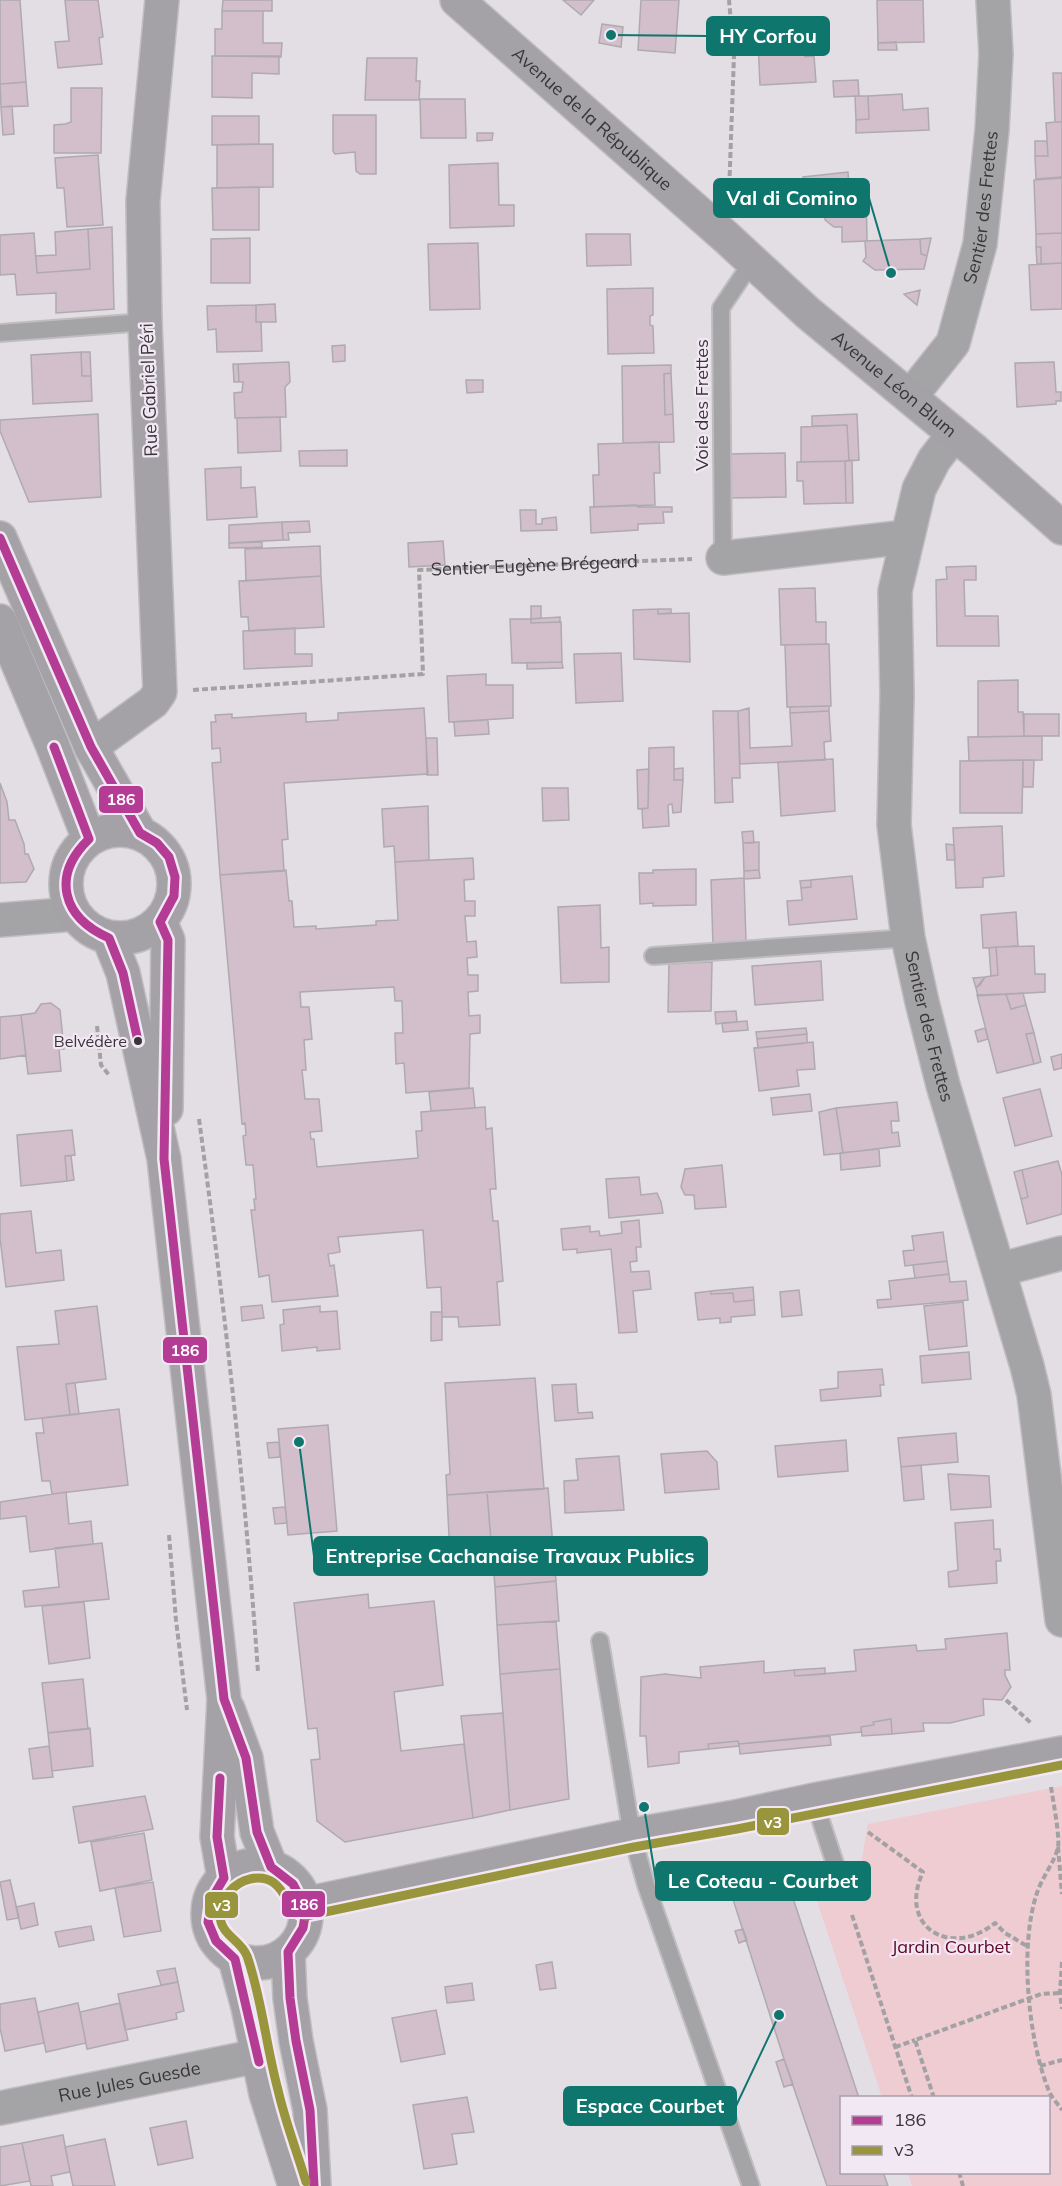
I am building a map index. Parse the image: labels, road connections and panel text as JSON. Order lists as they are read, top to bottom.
{
  "streets": {
    "main road": ["Avenue de la République", "Avenue Léon Blum", "Rue Gabriel Péri"],
    "street": ["Sentier des Frettes", "Rue Jules Guesde"],
    "lane": ["Voie des Frettes"],
    "path": ["Sentier Eugène Brégeard"]
  },
  "crossings": [
    ["Avenue de la République", "Avenue Léon Blum"],
    ["Sentier des Frettes", "Avenue Léon Blum"],
    ["Avenue Léon Blum", "Voie des Frettes"],
    ["Rue Gabriel Péri", "Sentier Eugène Brégeard"],
    ["Voie des Frettes", "Sentier Eugène Brégeard"]
  ],
  "parks": ["Jardin Courbet"],
  "places": [
    "HY Corfou",
    "Val di Comino",
    "Belvédère",
    "Entreprise Cachanaise Travaux Publics",
    "Le Coteau - Courbet",
    "Espace Courbet"
  ],
  "lines": ["transit line 186", "transit line v3"],
  "legend": ["186", "v3"]
}
